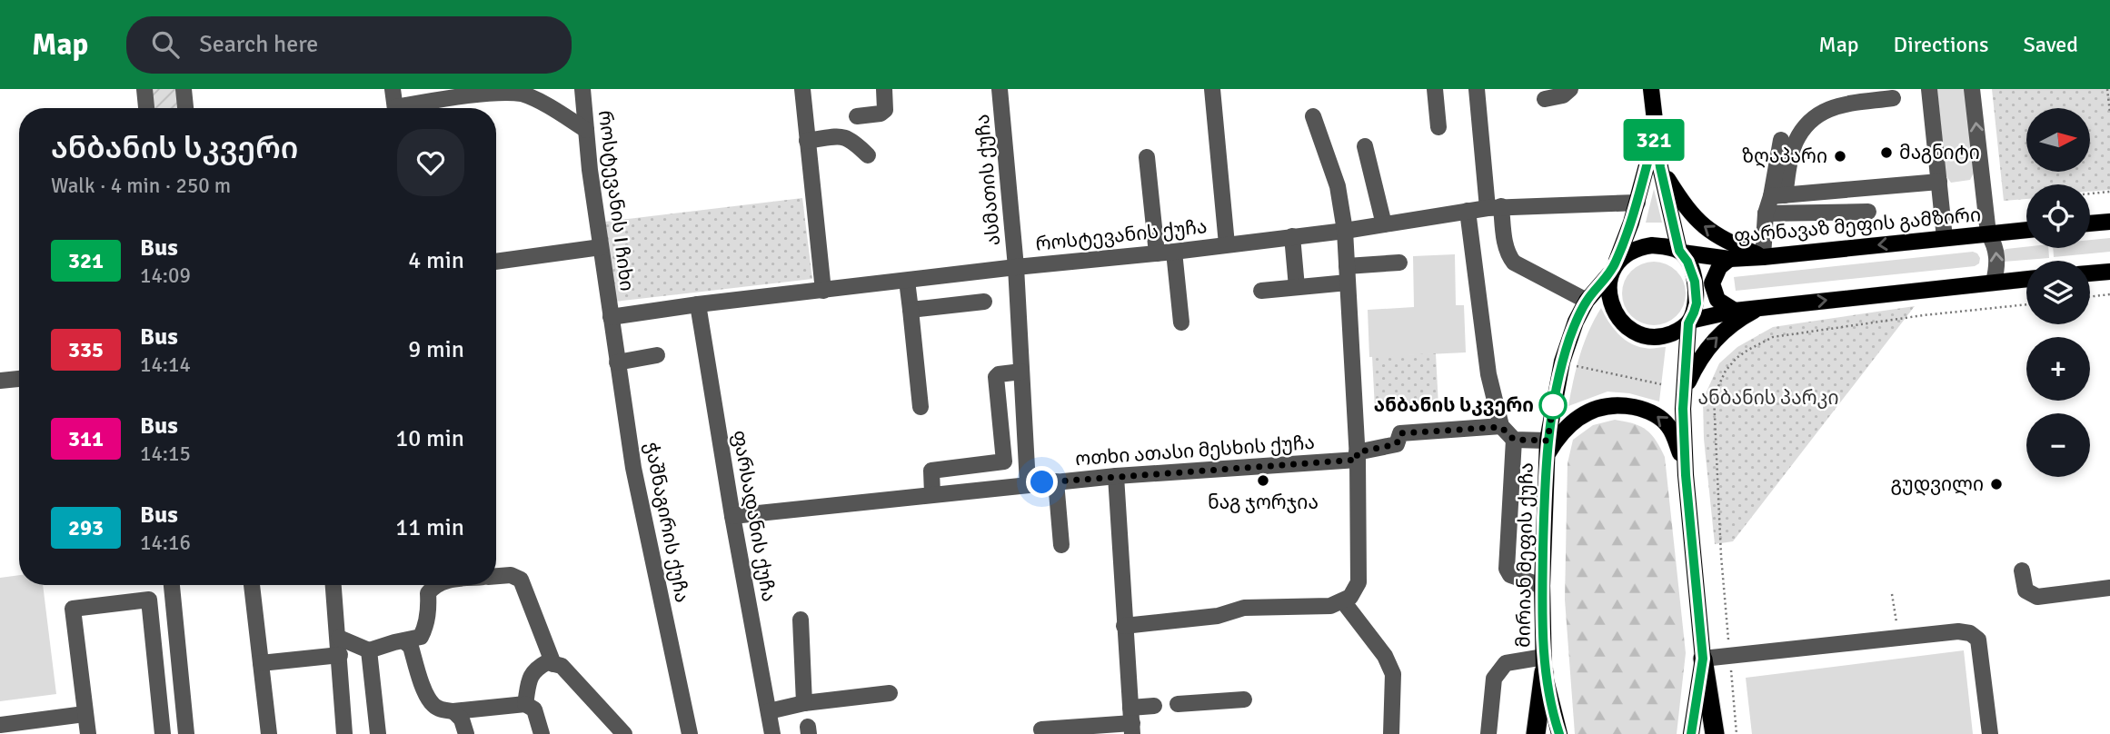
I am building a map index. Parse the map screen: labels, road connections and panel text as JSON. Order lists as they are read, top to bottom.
{
  "streets": {
    "main road": ["ფარნავაზ მეფის გამზირი", "მირიან მეფის ქუჩა"],
    "street": [
      "ასმათის ქუჩა",
      "როსტევანის I ჩიხი",
      "როსტევანის ქუჩა",
      "ოთხი ათასი მესხის ქუჩა",
      "ფარსადანის ქუჩა",
      "ჭაშნაგირის ქუჩა"
    ]
  },
  "crossings": [
    ["ასმათის ქუჩა", "როსტევანის ქუჩა"],
    ["ასმათის ქუჩა", "ოთხი ათასი მესხის ქუჩა"],
    ["როსტევანის I ჩიხი", "როსტევანის ქუჩა"],
    ["როსტევანის I ჩიხი", "ჭაშნაგირის ქუჩა"],
    ["ფარნავაზ მეფის გამზირი", "მირიან მეფის ქუჩა"],
    ["როსტევანის ქუჩა", "ფარსადანის ქუჩა"],
    ["როსტევანის ქუჩა", "ჭაშნაგირის ქუჩა"],
    ["როსტევანის ქუჩა", "მირიან მეფის ქუჩა"],
    ["ოთხი ათასი მესხის ქუჩა", "ფარსადანის ქუჩა"]
  ],
  "parks": ["ანბანის პარკი"],
  "places": [
    "მაგნიტი",
    "ზღაპარი",
    "ანბანის სკვერი",
    "ნაგ ჯორჯია",
    "გუდვილი"
  ],
  "lines": ["bus line 321"],
  "north": "right",
  "page": {
    "header": "Map",
    "search": "Search here",
    "nav": ["Map", "Directions", "Saved"],
    "on_map": "321",
    "map_buttons": ["+", "−"],
    "heading": ["ანბანის სკვერი", "Walk · 4 min · 250 m"],
    "list": [
      {
        "mark": "321",
        "name": "Bus",
        "note": "14:09",
        "value": "4 min"
      },
      {
        "mark": "335",
        "name": "Bus",
        "note": "14:14",
        "value": "9 min"
      },
      {
        "mark": "311",
        "name": "Bus",
        "note": "14:15",
        "value": "10 min"
      },
      {
        "mark": "293",
        "name": "Bus",
        "note": "14:16",
        "value": "11 min"
      }
    ]
  }
}
